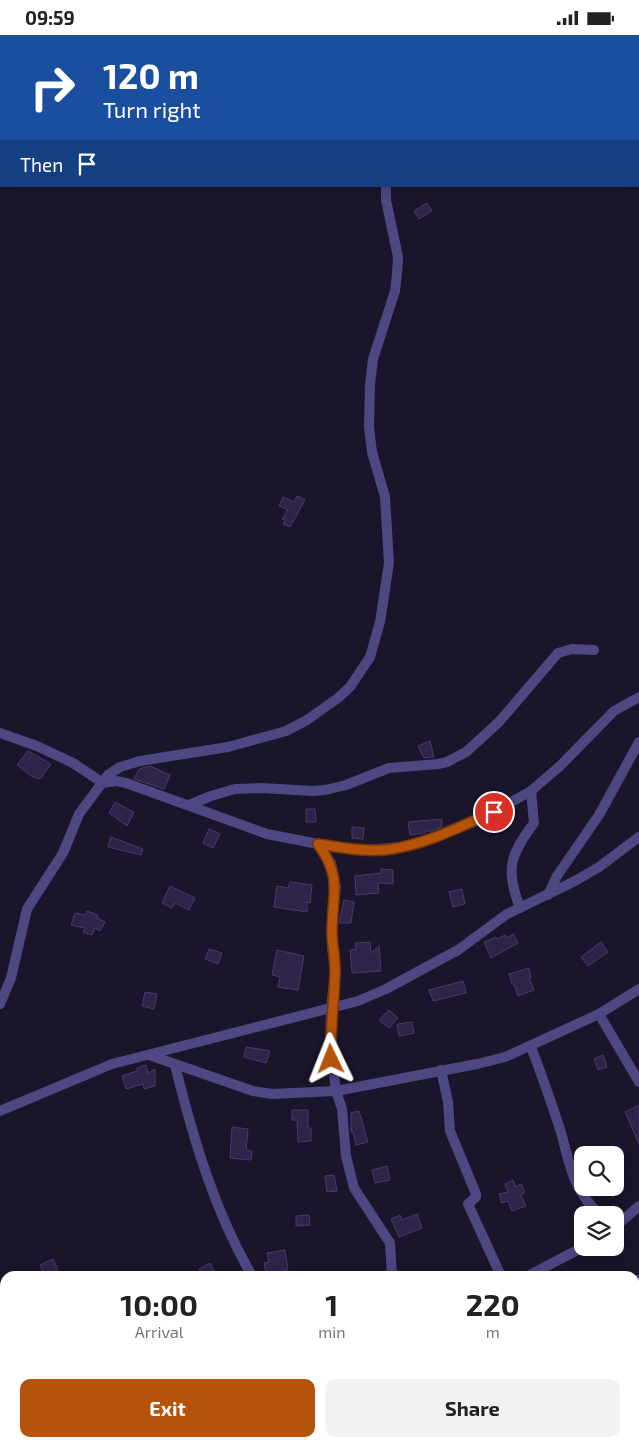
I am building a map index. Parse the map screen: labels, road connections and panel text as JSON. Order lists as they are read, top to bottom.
{
  "page": {
    "status": "09:59",
    "turn": ["120 m", "Turn right"],
    "then": "Then",
    "eta": [
      "10:00",
      "Arrival",
      "1",
      "min",
      "220",
      "m"
    ],
    "buttons": ["Exit", "Share"]
  }
}
